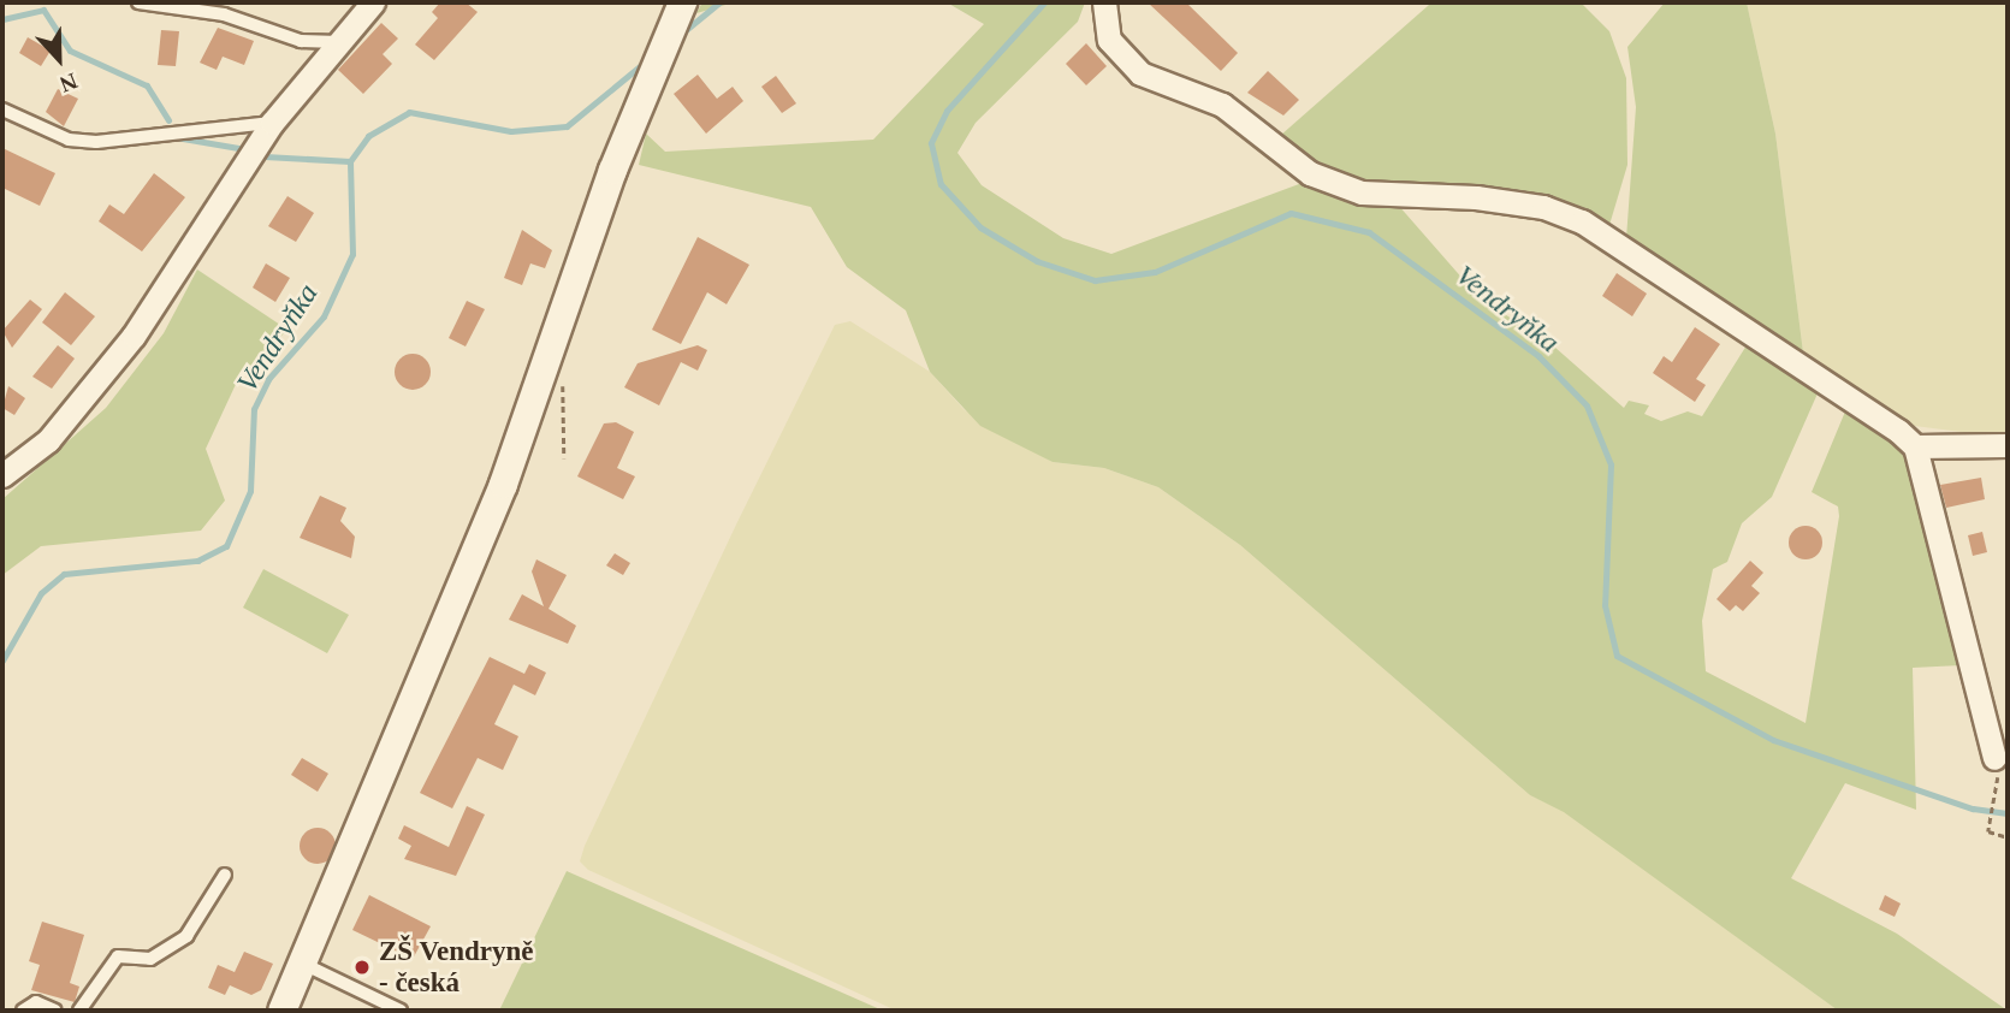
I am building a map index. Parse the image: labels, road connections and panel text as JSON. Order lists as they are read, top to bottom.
{
  "water": ["Vendryňka"],
  "places": ["ZŠ Vendryně - česká"],
  "north": "bottom"
}
